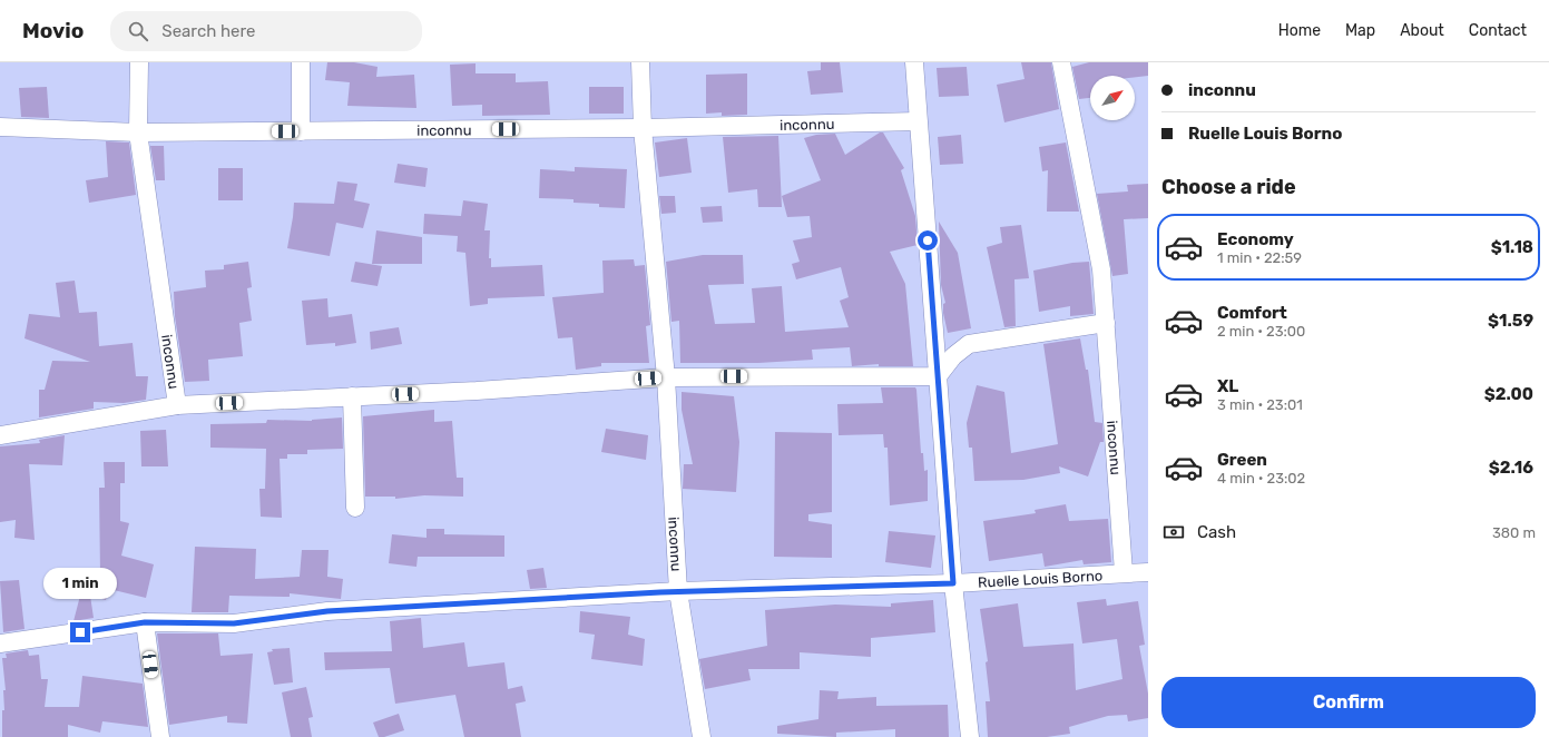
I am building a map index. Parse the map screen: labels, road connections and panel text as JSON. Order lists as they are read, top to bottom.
{
  "streets": {
    "street": ["inconnu", "Ruelle Louis Borno"]
  },
  "crossings": [
    ["inconnu", "Ruelle Louis Borno"]
  ],
  "north": "top right",
  "page": {
    "header": "Movio",
    "search": "Search here",
    "nav": [
      "Home",
      "Map",
      "About",
      "Contact"
    ],
    "banner": ["inconnu", "Ruelle Louis Borno"],
    "heading": "Choose a ride",
    "list": [
      {
        "name": "Economy",
        "note": "1 min · 22:59",
        "value": "$1.18"
      },
      {
        "name": "Comfort",
        "note": "2 min · 23:00",
        "value": "$1.59"
      },
      {
        "name": "XL",
        "note": "3 min · 23:01",
        "value": "$2.00"
      },
      {
        "name": "Green",
        "note": "4 min · 23:02",
        "value": "$2.16"
      }
    ],
    "pay": ["Cash", "380 m"],
    "bubble": "1 min",
    "buttons": "Confirm"
  }
}
